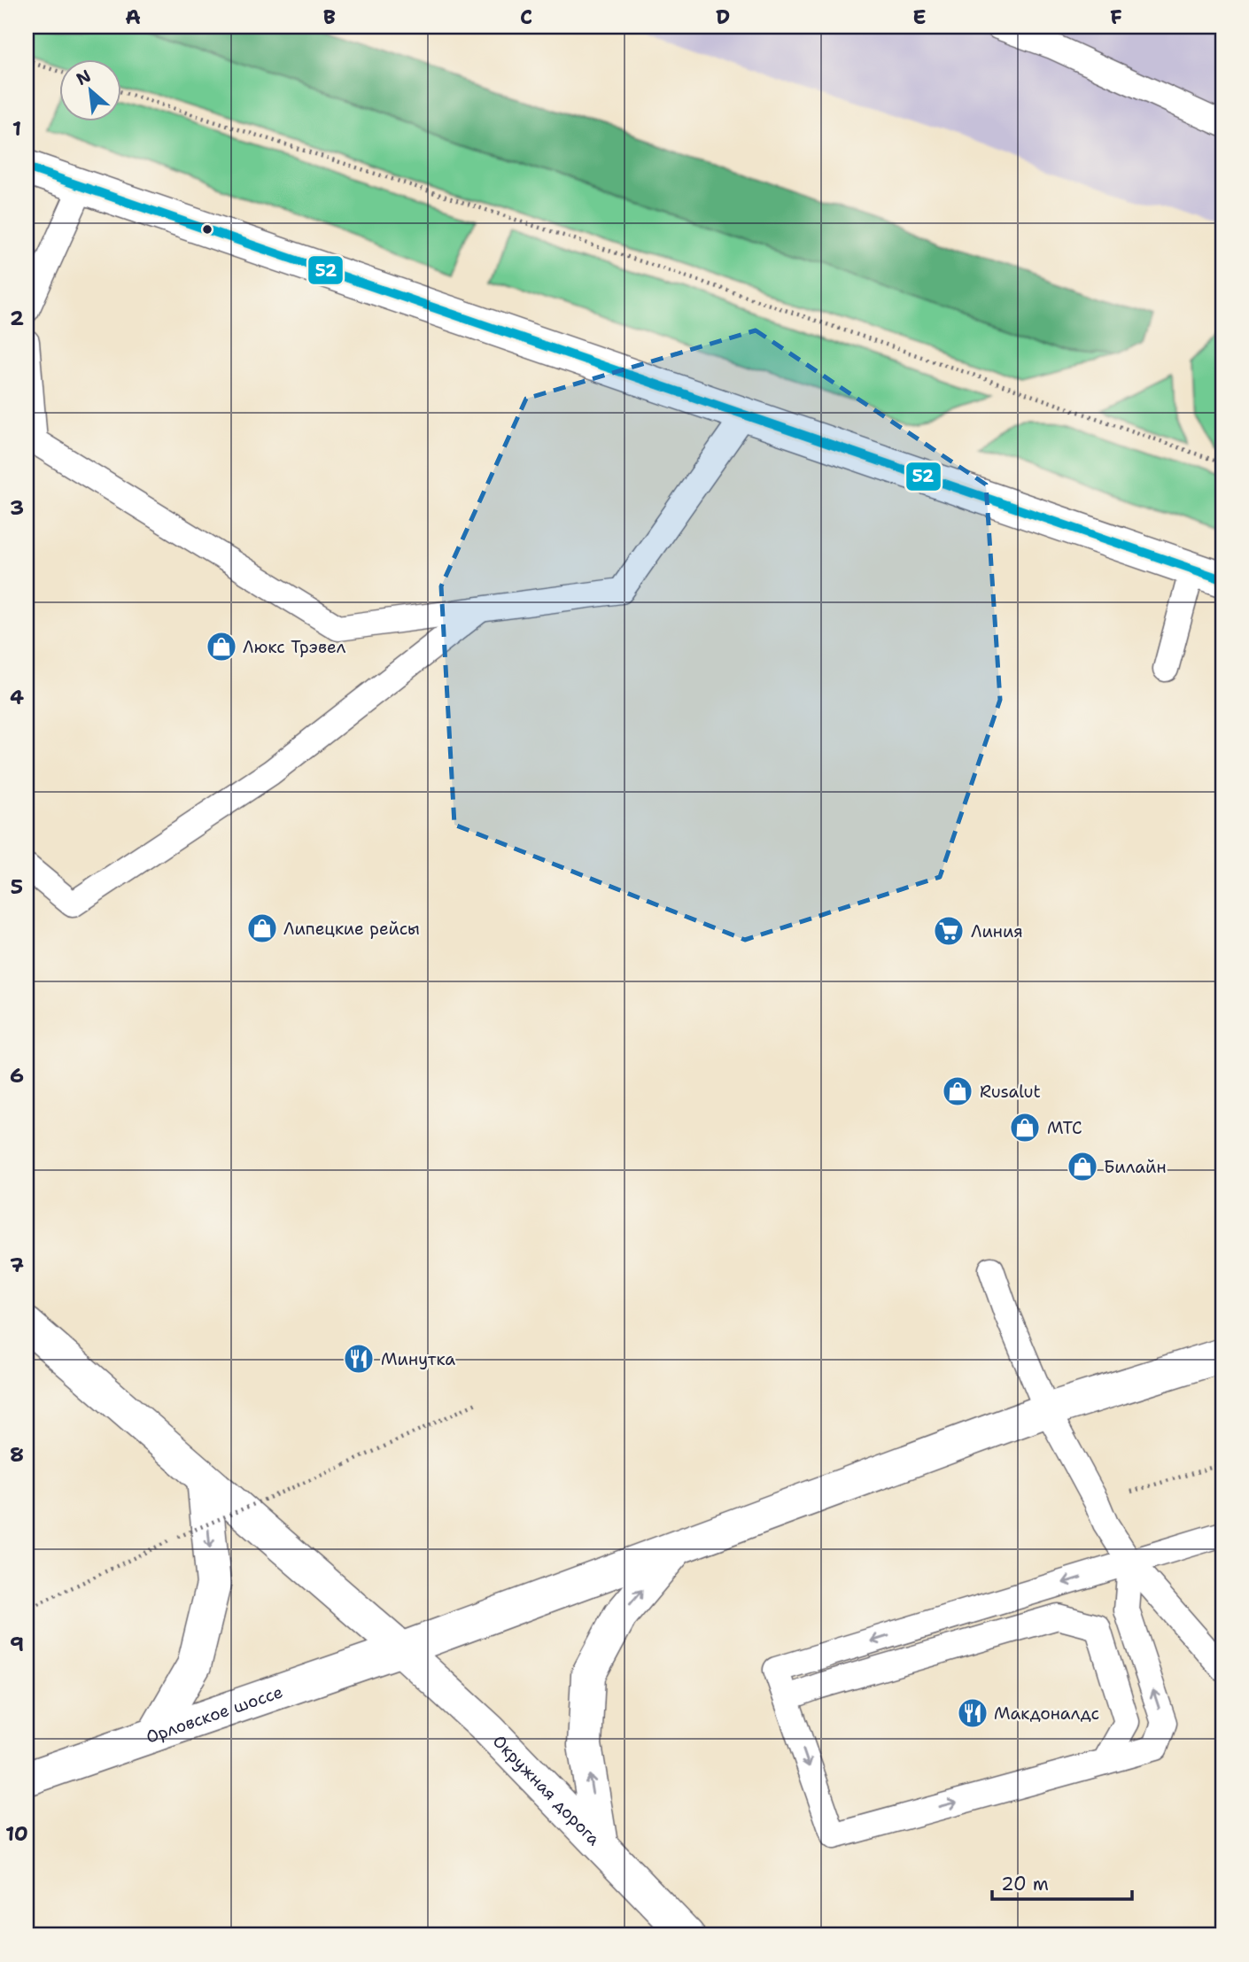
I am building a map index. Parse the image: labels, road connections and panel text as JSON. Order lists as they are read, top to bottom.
{
  "streets": {
    "main road": ["Орловское шоссе", "Окружная дорога"]
  },
  "crossings": [
    ["Орловское шоссе", "Окружная дорога"]
  ],
  "places": {
    "shop": [
      "Люкс Трэвел",
      "Липецкие рейсы",
      "Rusalut",
      "МТС",
      "Билайн"
    ],
    "supermarket": ["Линия"],
    "restaurant": ["Минутка", "Макдоналдс"]
  },
  "lines": ["transit line 52"],
  "scale_bar": "20 m",
  "north": "top left",
  "grid": {
    "columns": [
      "A",
      "B",
      "C",
      "D",
      "E",
      "F"
    ],
    "rows": [
      "1",
      "2",
      "3",
      "4",
      "5",
      "6",
      "7",
      "8",
      "9",
      "10"
    ]
  }
}
